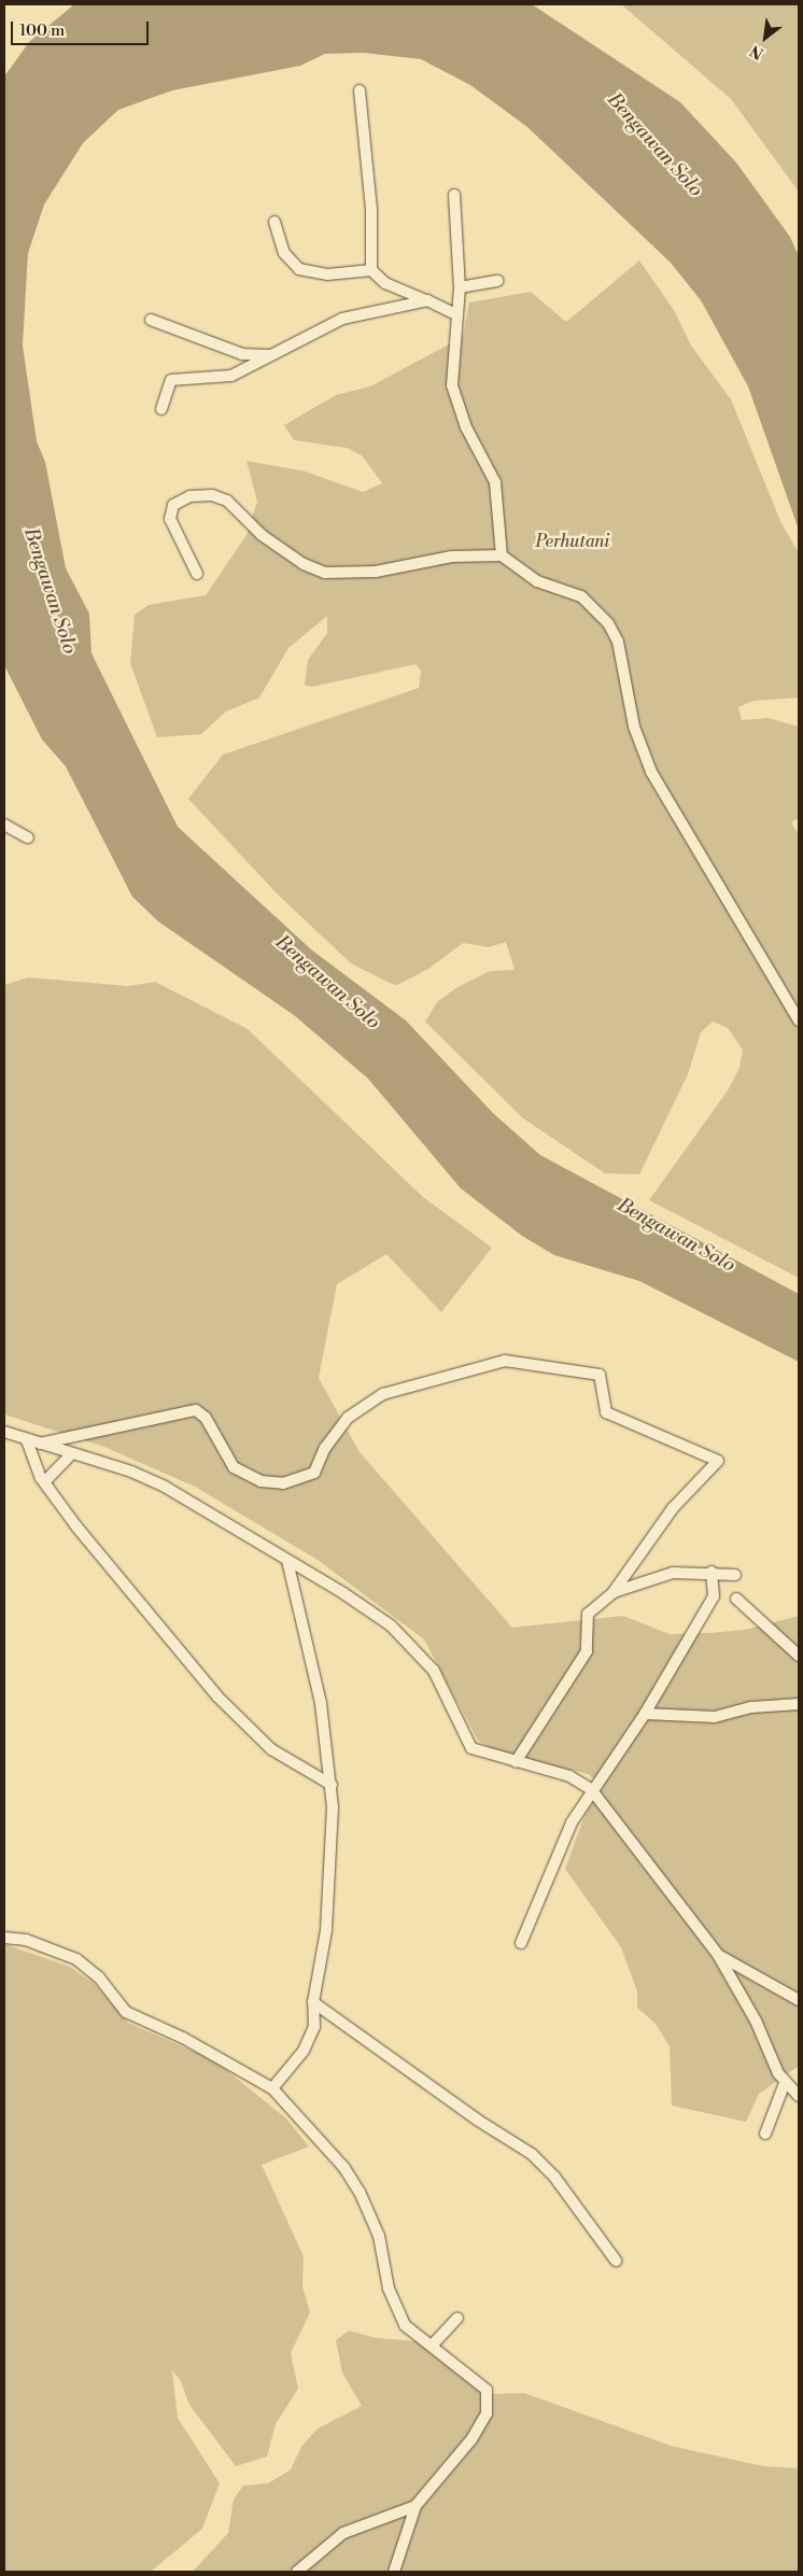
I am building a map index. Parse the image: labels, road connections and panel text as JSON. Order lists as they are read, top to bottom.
{
  "water": ["Bengawan Solo"],
  "parks": ["Perhutani"],
  "scale_bar": "100 m",
  "north": "bottom left"
}
